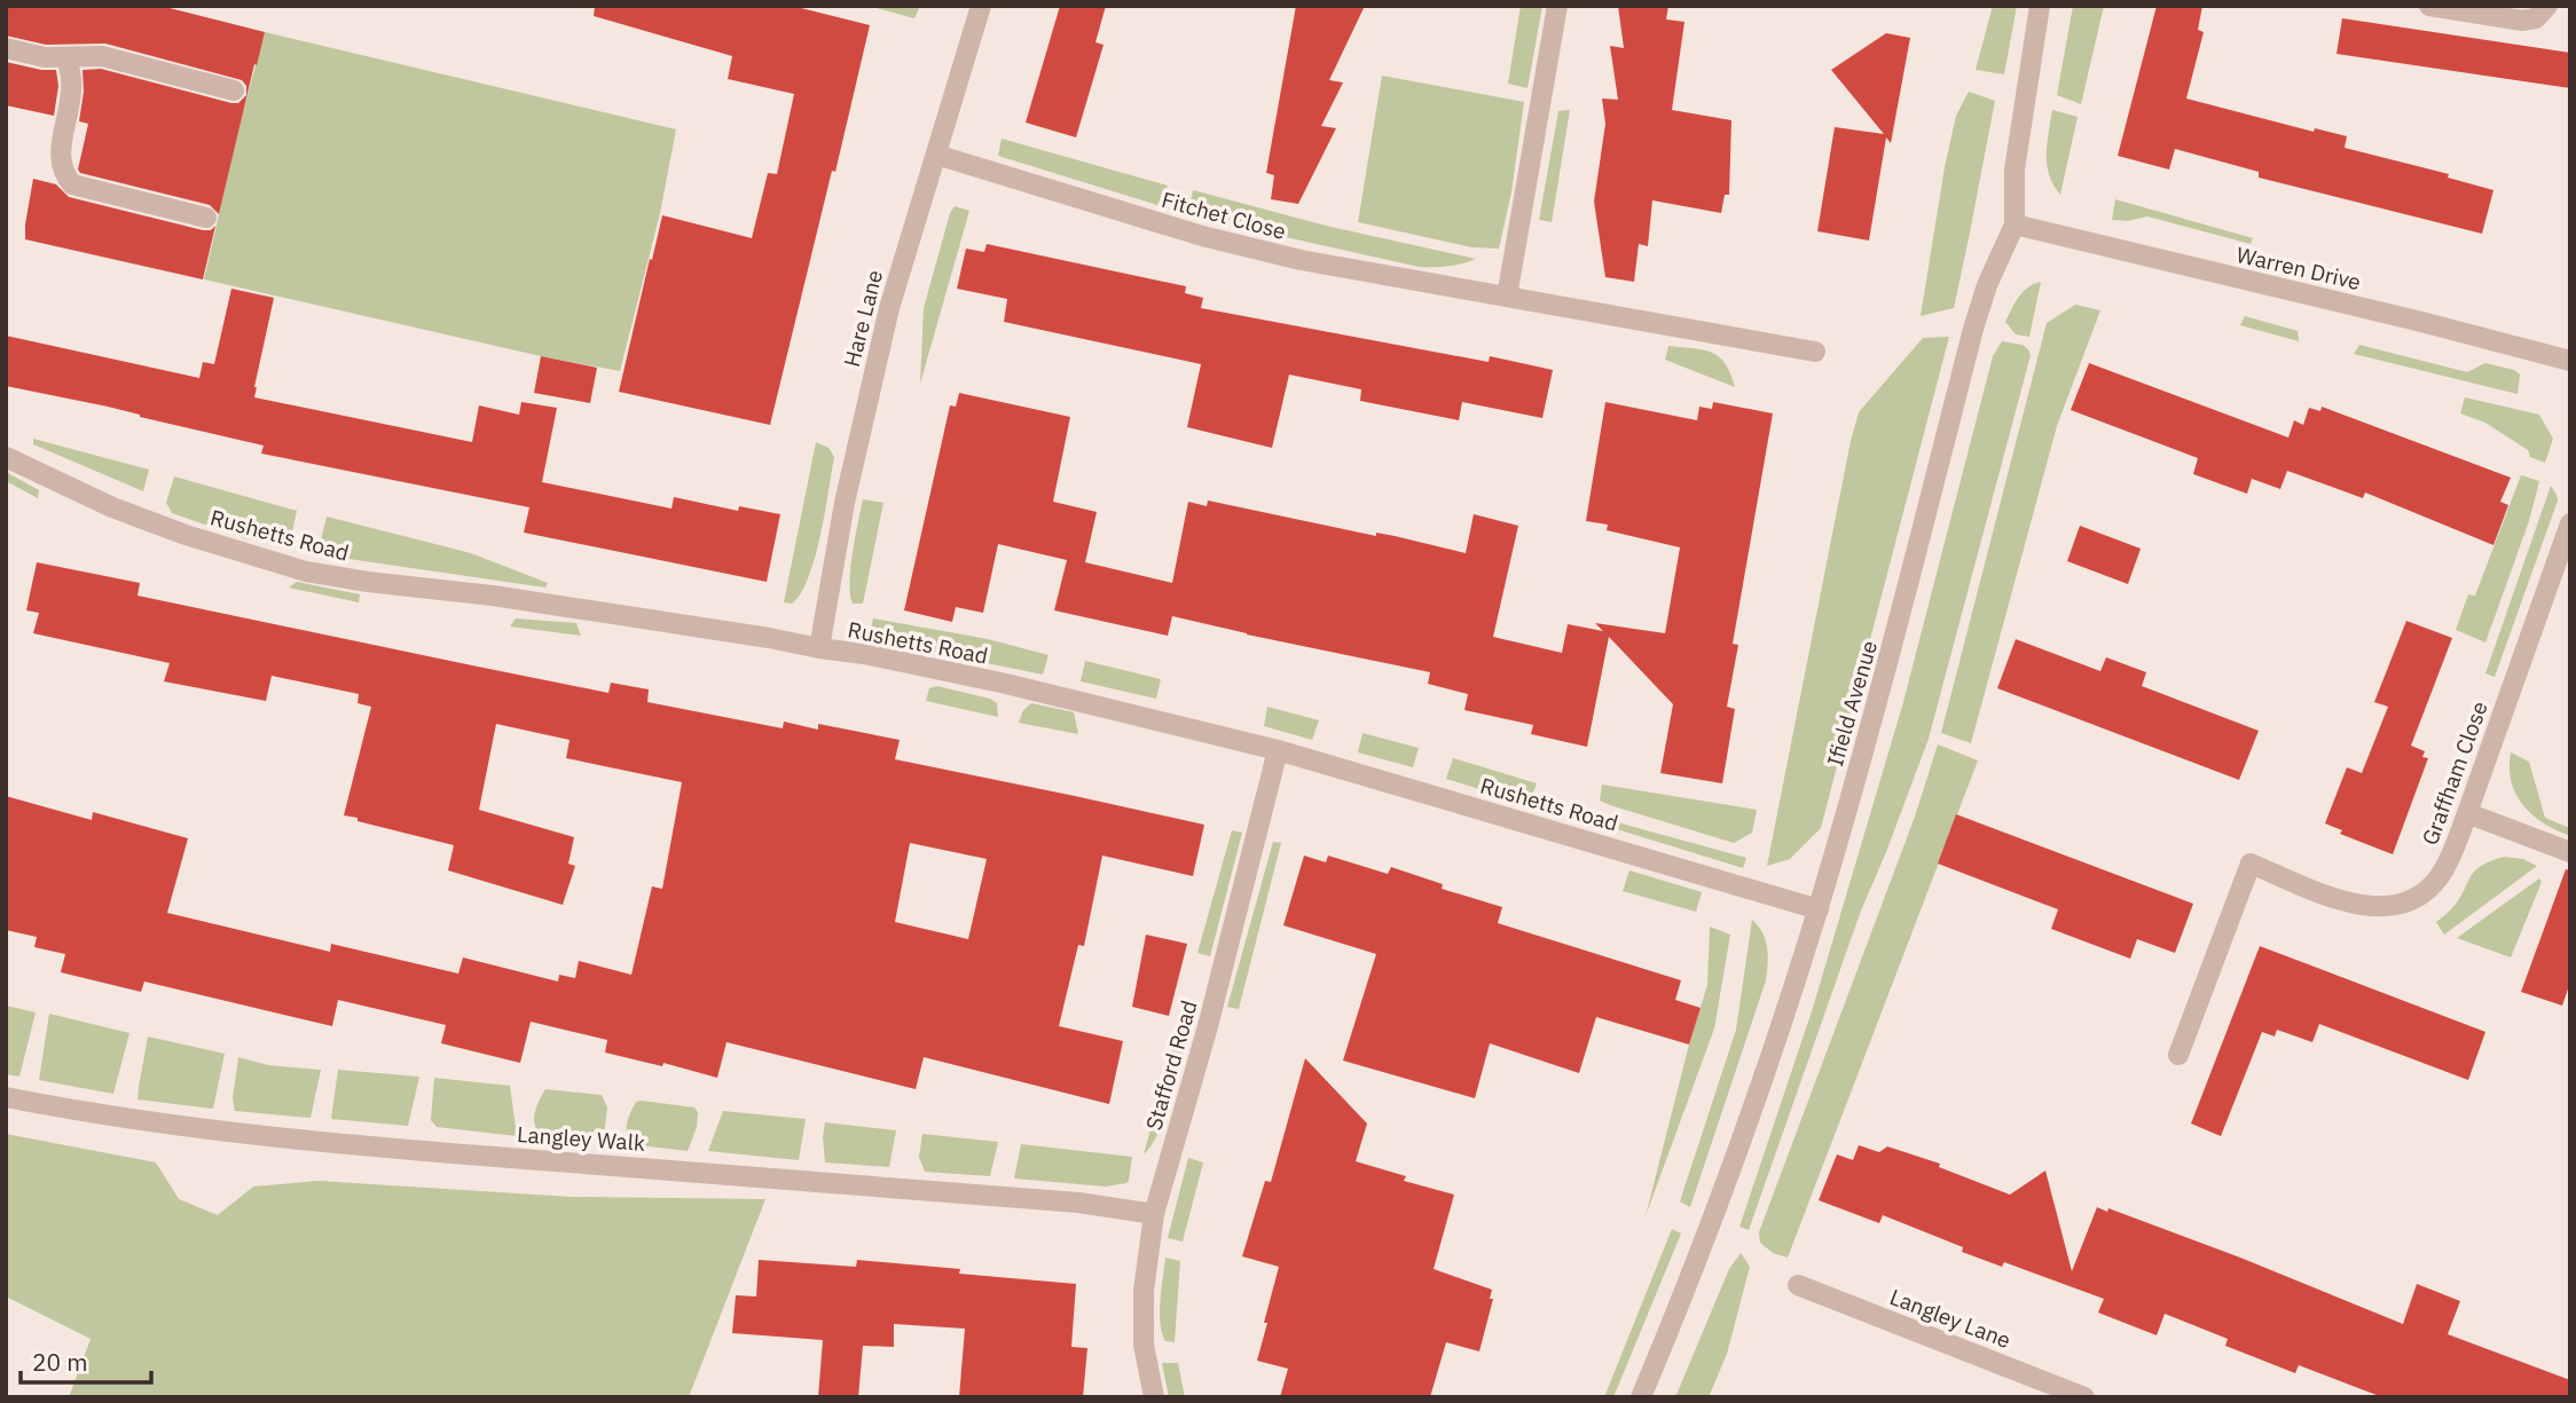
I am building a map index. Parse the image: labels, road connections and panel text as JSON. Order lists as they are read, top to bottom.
{
  "streets": {
    "street": [
      "Fitchet Close",
      "Warren Drive",
      "Hare Lane",
      "Rushetts Road",
      "Ifield Avenue",
      "Graffham Close",
      "Stafford Road",
      "Langley Walk",
      "Langley Lane"
    ]
  },
  "crossings": [
    ["Fitchet Close", "Hare Lane"],
    ["Warren Drive", "Ifield Avenue"],
    ["Hare Lane", "Rushetts Road"],
    ["Rushetts Road", "Ifield Avenue"],
    ["Rushetts Road", "Stafford Road"],
    ["Stafford Road", "Langley Walk"]
  ],
  "scale_bar": "20 m"
}
